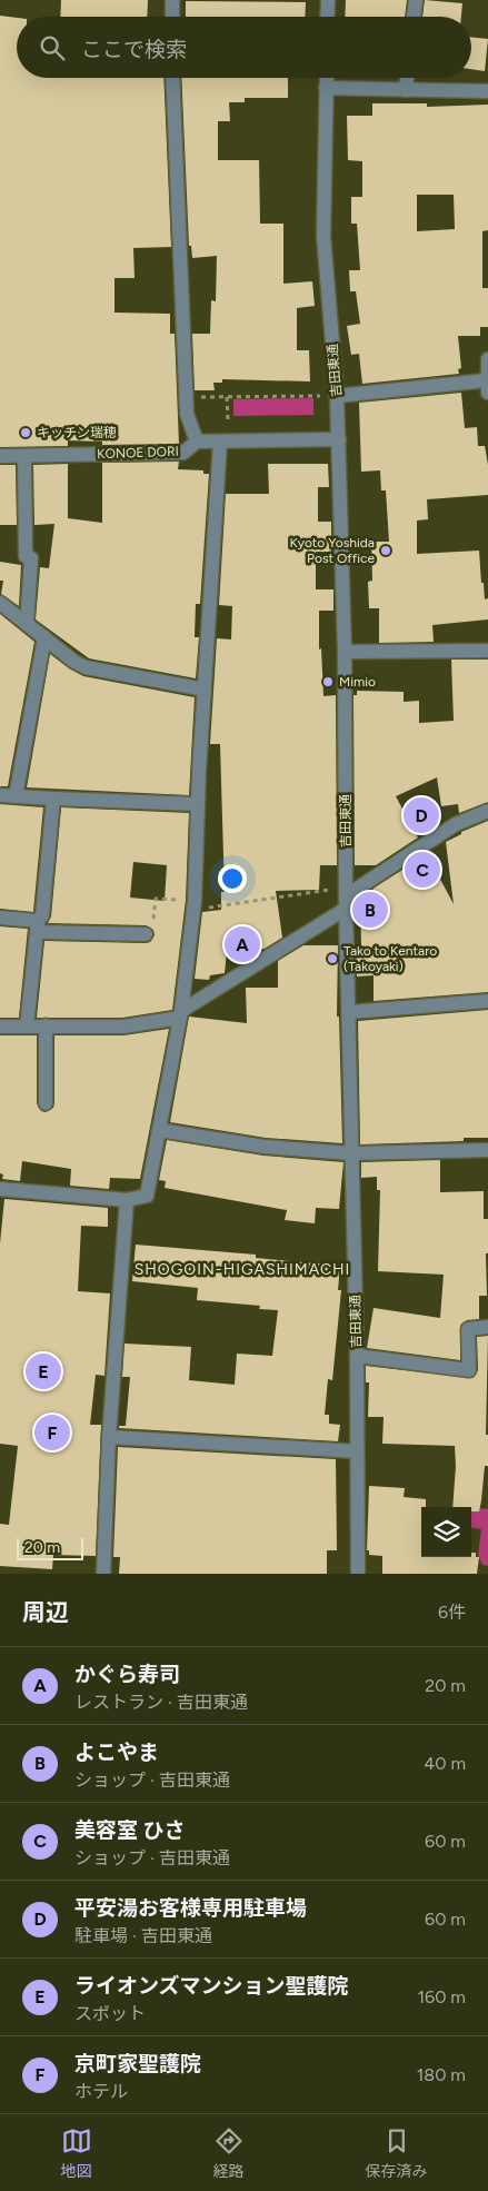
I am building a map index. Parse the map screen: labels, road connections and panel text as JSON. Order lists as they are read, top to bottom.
{
  "streets": {
    "street": ["吉田東通", "KONOE DORI"]
  },
  "crossings": [
    ["吉田東通", "KONOE DORI"]
  ],
  "districts": ["SHOGOIN-HIGASHIMACHI"],
  "places": [
    "キッチン瑞穂",
    "Kyoto Yoshida Post Office",
    "Mimio",
    "Tako to Kentaro (Takoyaki)"
  ],
  "scale_bar": "20 m",
  "page": {
    "search": "ここで検索",
    "pins": [
      "D",
      "C",
      "B",
      "A",
      "E",
      "F"
    ],
    "scale": "20 m",
    "heading": ["周辺", "6件"],
    "list": [
      {
        "mark": "A",
        "name": "かぐら寿司",
        "note": "レストラン · 吉田東通",
        "value": "20 m"
      },
      {
        "mark": "B",
        "name": "よこやま",
        "note": "ショップ · 吉田東通",
        "value": "40 m"
      },
      {
        "mark": "C",
        "name": "美容室 ひさ",
        "note": "ショップ · 吉田東通",
        "value": "60 m"
      },
      {
        "mark": "D",
        "name": "平安湯お客様専用駐車場",
        "note": "駐車場 · 吉田東通",
        "value": "60 m"
      },
      {
        "mark": "E",
        "name": "ライオンズマンション聖護院",
        "note": "スポット",
        "value": "160 m"
      },
      {
        "mark": "F",
        "name": "京町家聖護院",
        "note": "ホテル",
        "value": "180 m"
      }
    ],
    "nav": ["地図", "経路", "保存済み"]
  }
}
